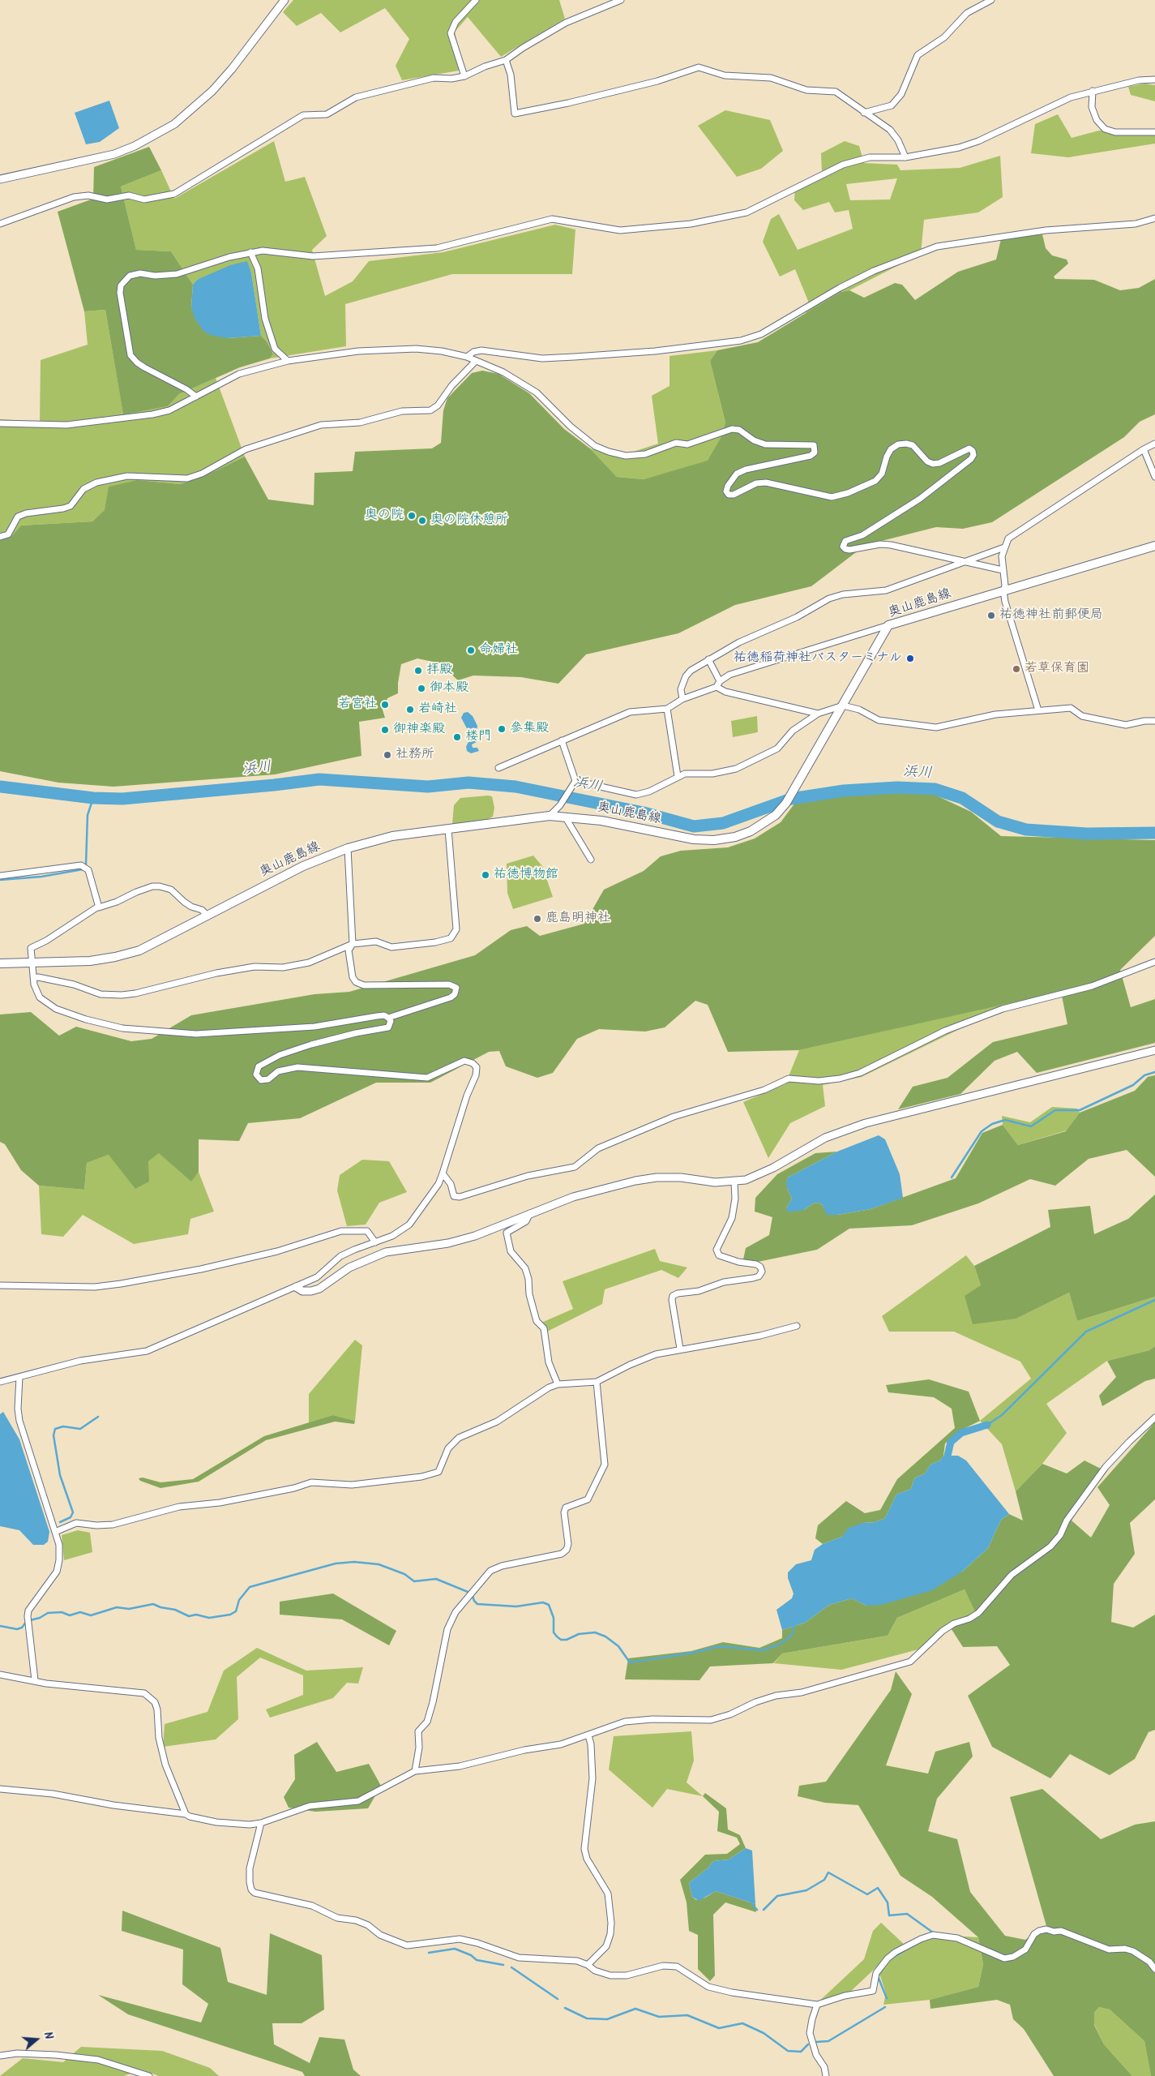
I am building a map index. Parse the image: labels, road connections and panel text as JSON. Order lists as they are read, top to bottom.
{
  "streets": {
    "main road": ["奥山鹿島線"]
  },
  "water": ["浜川"],
  "places": [
    "奥の院",
    "奥の院休憩所",
    "祐徳神社前郵便局",
    "命婦社",
    "祐徳稲荷神社バスターミナル",
    "若草保育園",
    "拝殿",
    "御本殿",
    "若宮社",
    "岩崎社",
    "參集殿",
    "御神楽殿",
    "楼門",
    "社務所",
    "祐徳博物館",
    "鹿島明神社"
  ],
  "north": "right"
}
